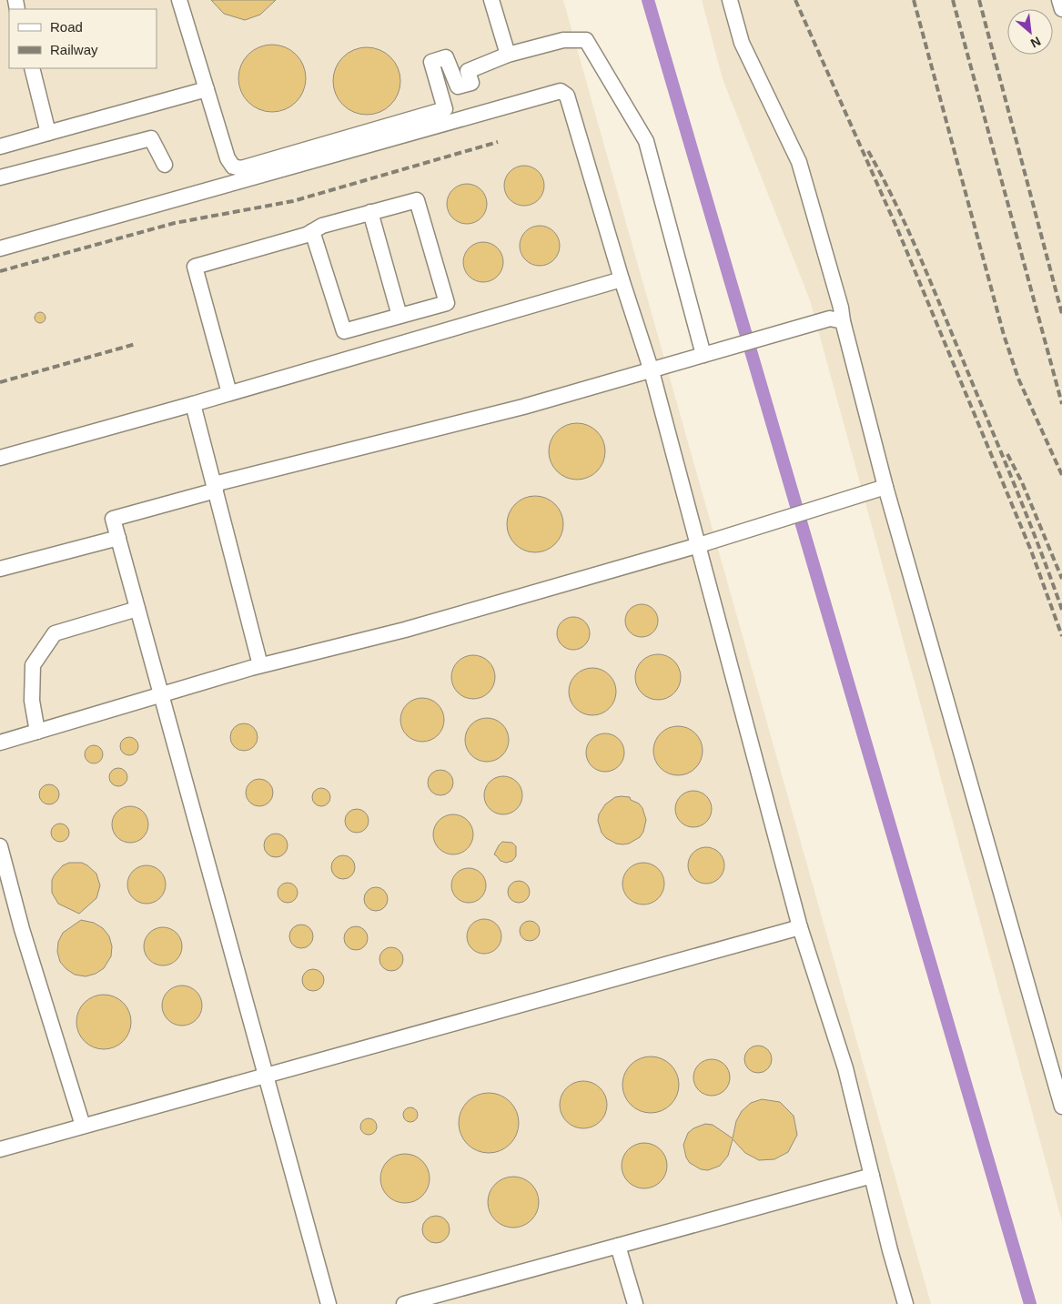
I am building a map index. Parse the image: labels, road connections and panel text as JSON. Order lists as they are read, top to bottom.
{
  "legend": ["Road", "Railway"],
  "north": "bottom right"
}
